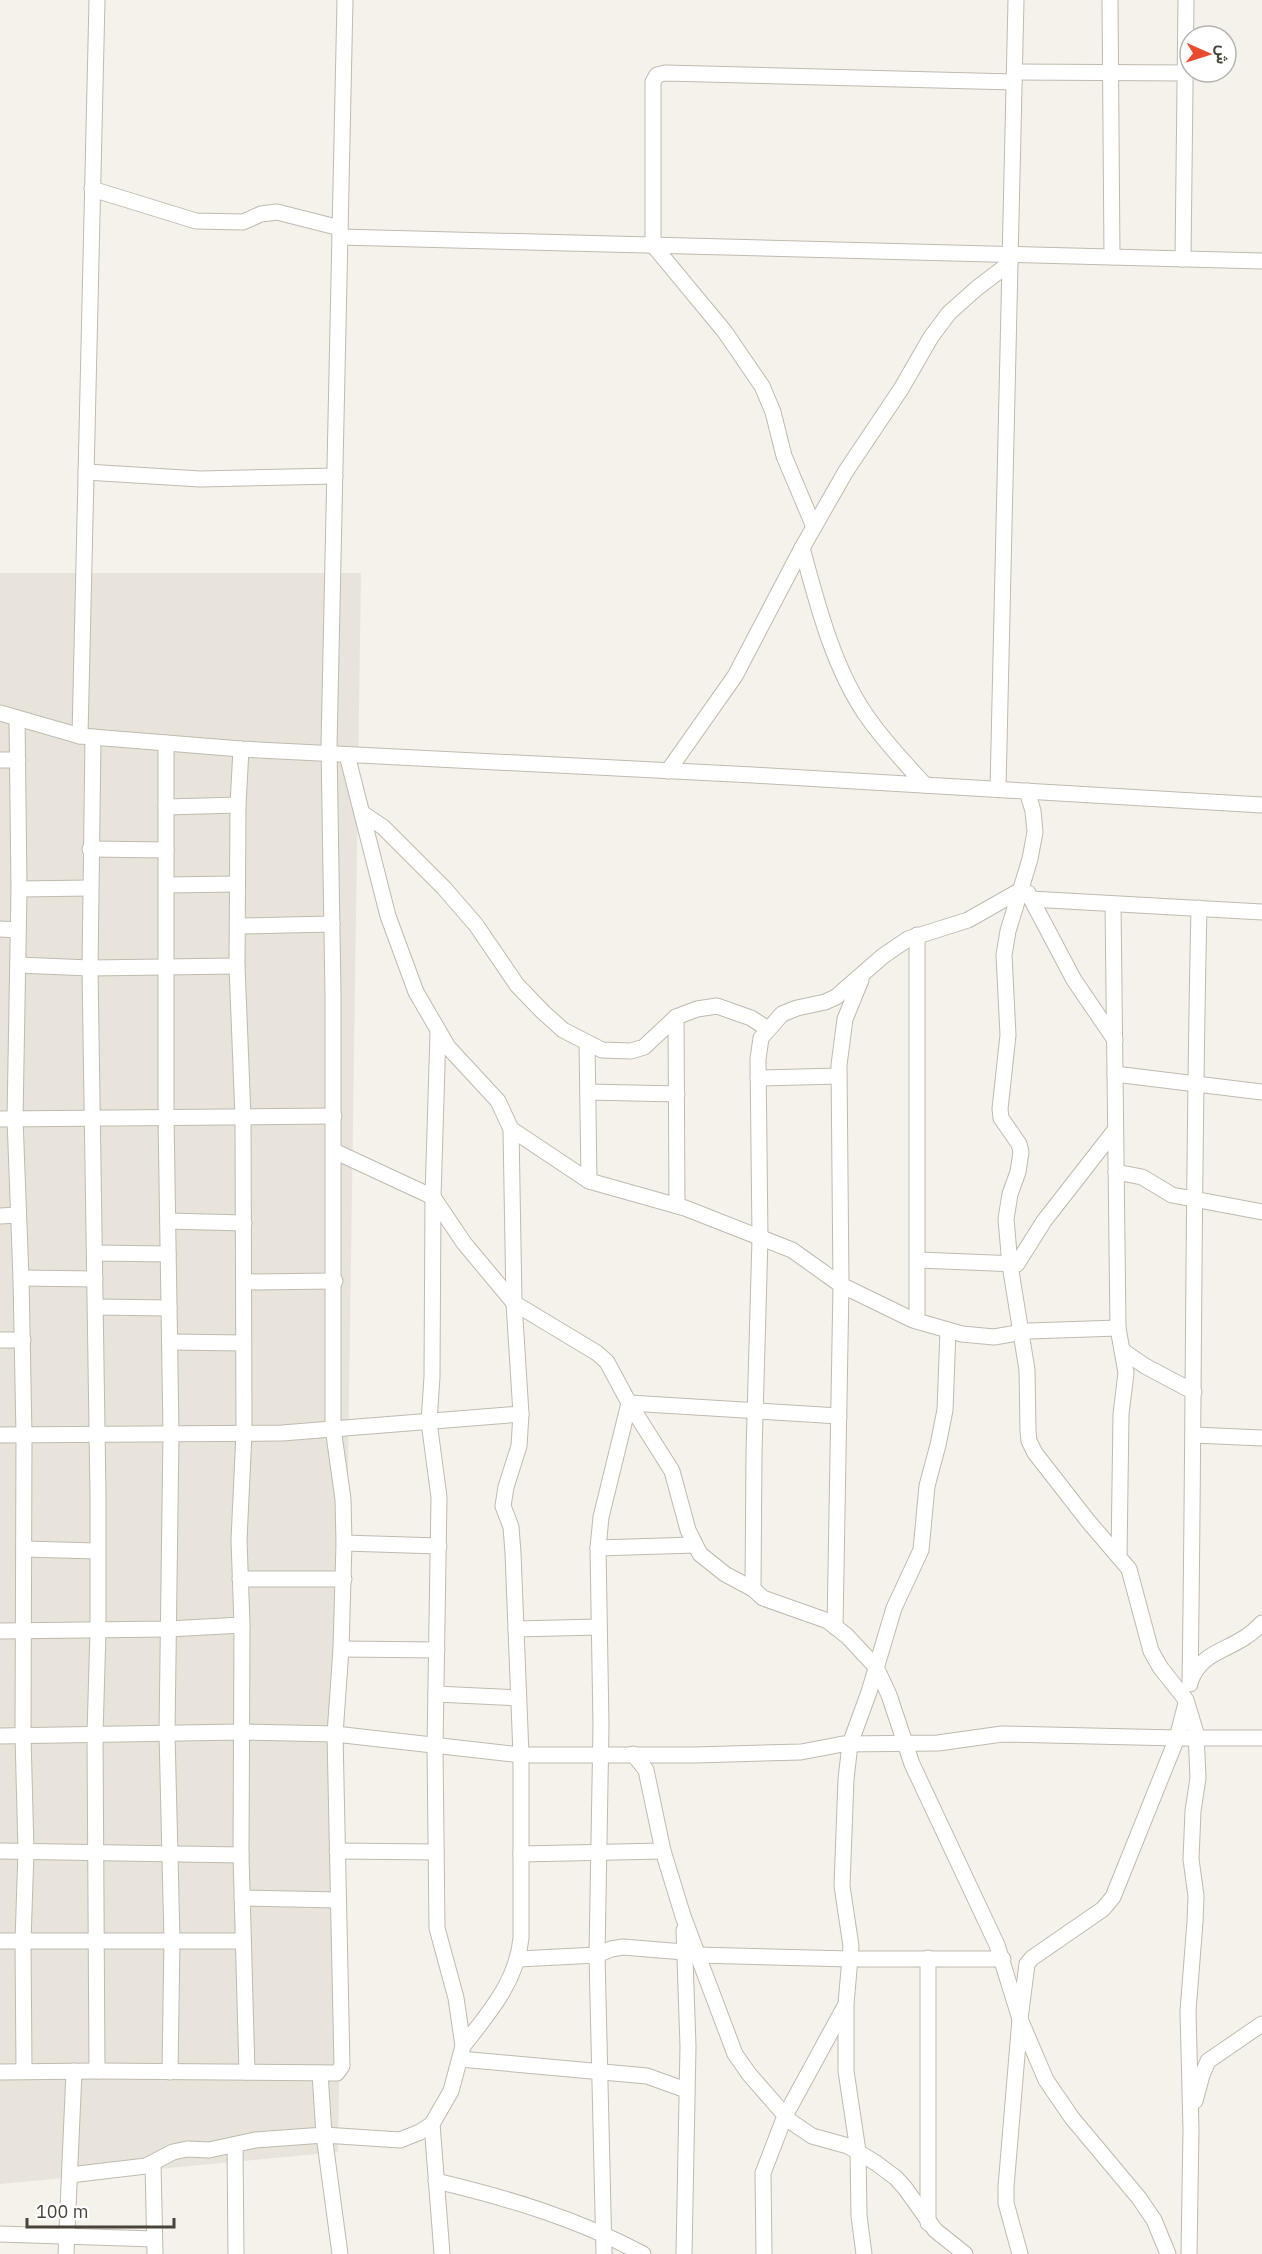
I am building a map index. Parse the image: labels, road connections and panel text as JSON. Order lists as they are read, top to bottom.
{
  "scale_bar": "100 m",
  "north": "right"
}
